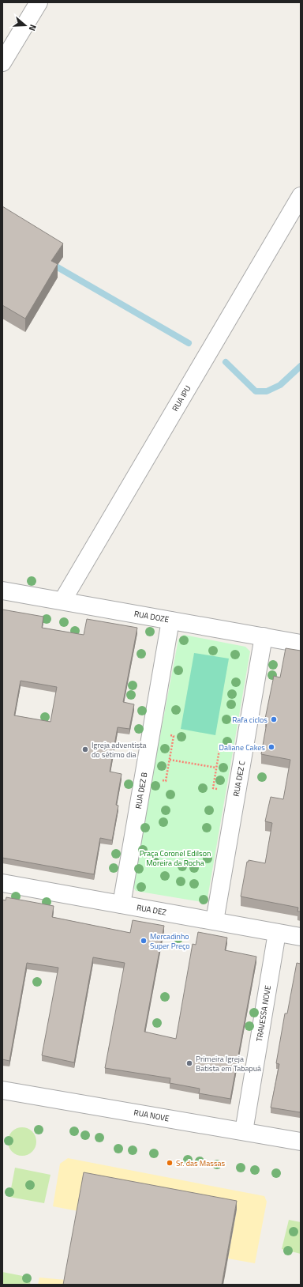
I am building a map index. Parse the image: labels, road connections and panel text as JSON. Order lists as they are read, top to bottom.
{
  "streets": {
    "street": [
      "RUA IPU",
      "RUA DOZE",
      "RUA DEZ C",
      "RUA DEZ B",
      "RUA DEZ",
      "TRAVESSA NOVE",
      "RUA NOVE"
    ]
  },
  "crossings": [
    ["RUA IPU", "RUA DOZE"],
    ["RUA DOZE", "RUA DEZ C"],
    ["RUA DOZE", "RUA DEZ B"],
    ["RUA DEZ C", "RUA DEZ"],
    ["RUA DEZ B", "RUA DEZ"],
    ["RUA DEZ", "TRAVESSA NOVE"],
    ["TRAVESSA NOVE", "RUA NOVE"]
  ],
  "parks": ["Praça Coronel Edilson Moreira da Rocha"],
  "places": [
    "Rafa ciclos",
    "Daliane Cakes",
    "Igreja adventista do sétimo dia",
    "Mercadinho Super Preço",
    "Primeira Igreja Batista em Tabapuá",
    "Sr. das Massas"
  ],
  "north": "right"
}
